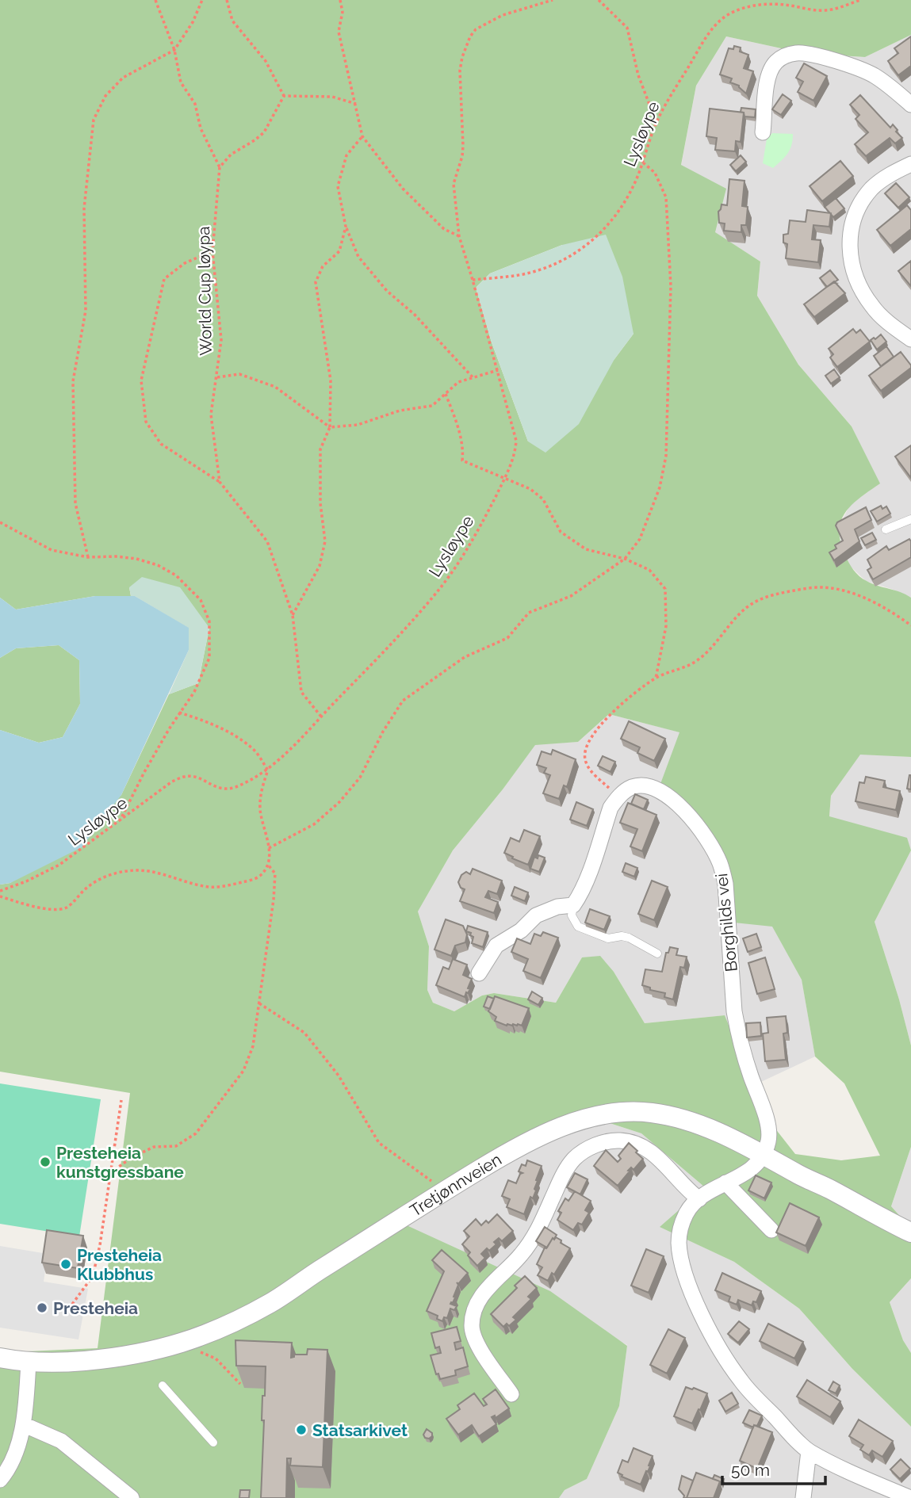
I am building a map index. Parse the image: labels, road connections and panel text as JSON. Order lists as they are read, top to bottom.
{
  "streets": {
    "street": ["Borghilds vei", "Tretjønnveien"],
    "path": ["Lysløype", "World Cup løypa"]
  },
  "crossings": [
    ["Borghilds vei", "Tretjønnveien"]
  ],
  "places": [
    "Presteheia kunstgressbane",
    "Presteheia Klubbhus",
    "Presteheia",
    "Statsarkivet"
  ],
  "scale_bar": "50 m"
}
